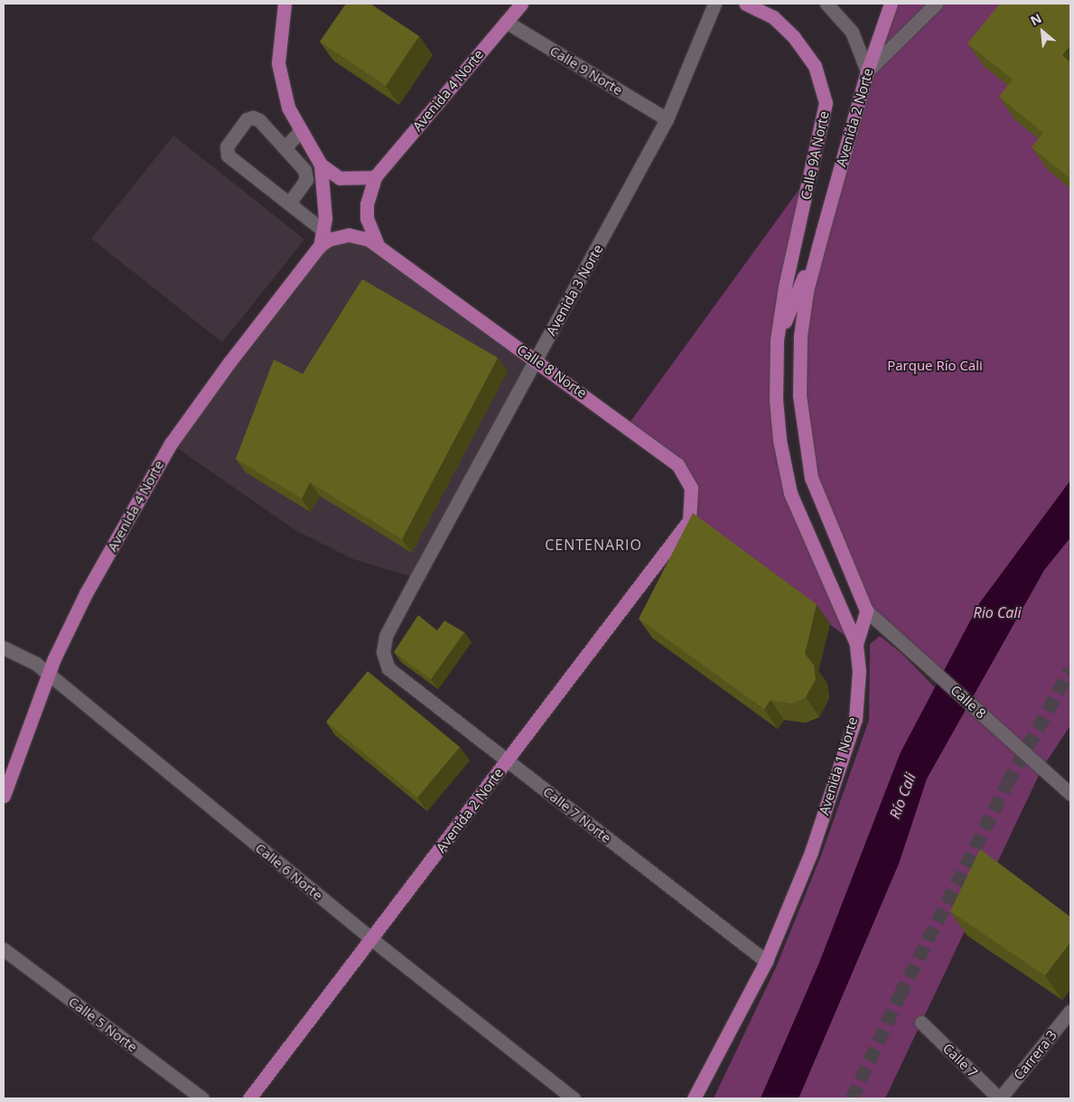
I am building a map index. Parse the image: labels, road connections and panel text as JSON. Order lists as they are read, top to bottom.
{
  "streets": {
    "main road": [
      "Avenida 4 Norte",
      "Avenida 2 Norte",
      "Calle 9A Norte",
      "Calle 8 Norte",
      "Avenida 1 Norte"
    ],
    "street": [
      "Calle 9 Norte",
      "Avenida 3 Norte",
      "Calle 8",
      "Calle 7 Norte",
      "Calle 6 Norte",
      "Calle 5 Norte",
      "Carrera 3",
      "Calle 7"
    ]
  },
  "crossings": [
    ["Calle 9 Norte", "Avenida 4 Norte"],
    ["Calle 9 Norte", "Avenida 3 Norte"],
    ["Avenida 4 Norte", "Calle 8 Norte"],
    ["Avenida 4 Norte", "Calle 6 Norte"],
    ["Avenida 2 Norte", "Calle 8 Norte"],
    ["Avenida 2 Norte", "Calle 7 Norte"],
    ["Avenida 2 Norte", "Calle 6 Norte"],
    ["Calle 9A Norte", "Avenida 1 Norte"],
    ["Avenida 3 Norte", "Calle 8 Norte"],
    ["Avenida 3 Norte", "Calle 7 Norte"],
    ["Avenida 1 Norte", "Calle 7 Norte"],
    ["Carrera 3", "Calle 7"]
  ],
  "districts": ["CENTENARIO"],
  "water": ["Rio Cali", "Río Cali"],
  "parks": ["Parque Río Cali"],
  "north": "top left"
}
